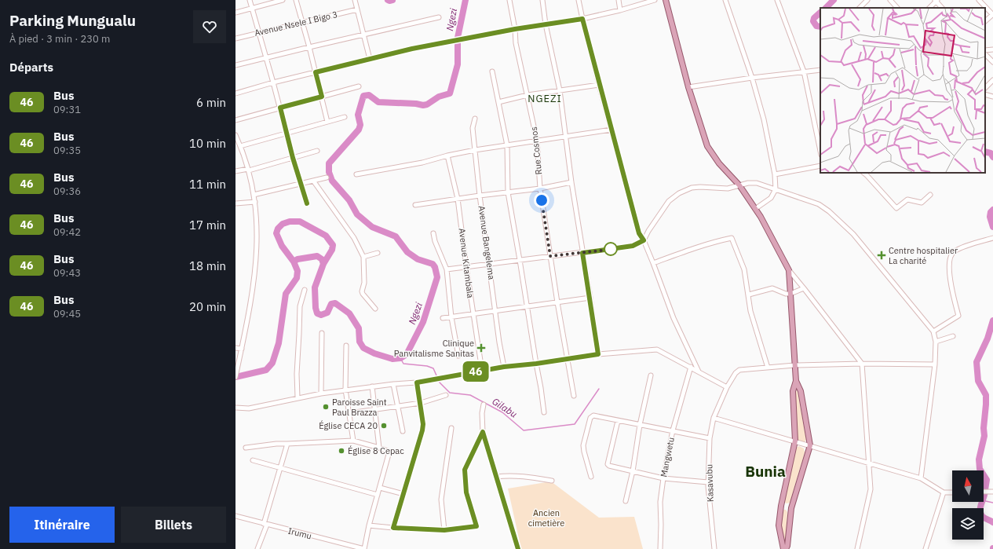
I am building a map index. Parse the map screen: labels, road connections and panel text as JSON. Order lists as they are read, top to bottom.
{
  "streets": {
    "street": [
      "Avenue Nsele I Bigo 3",
      "Rue Cosmos",
      "Avenue Bangelema",
      "Avenue Kitambala",
      "Mangwetu",
      "Kasavubu",
      "Irumu"
    ]
  },
  "districts": ["NGEZI", "Bunia"],
  "water": ["Ngezi", "Gilabu"],
  "parks": ["Ancien cimetière"],
  "places": {
    "health": ["Centre hospitalier La charité", "Clinique Panvitalisme Sanitas"],
    "other": ["Paroisse Saint Paul Brazza", "Église CECA 20", "Église 8 Cepac"]
  },
  "lines": ["bus line 46"],
  "north": "top",
  "page": {
    "heading": [
      ["Parking Mungualu", "À pied · 3 min · 230 m"],
      "Départs"
    ],
    "on_map": "46",
    "list": [
      {
        "mark": "46",
        "name": "Bus",
        "note": "09:31",
        "value": "6 min"
      },
      {
        "mark": "46",
        "name": "Bus",
        "note": "09:35",
        "value": "10 min"
      },
      {
        "mark": "46",
        "name": "Bus",
        "note": "09:36",
        "value": "11 min"
      },
      {
        "mark": "46",
        "name": "Bus",
        "note": "09:42",
        "value": "17 min"
      },
      {
        "mark": "46",
        "name": "Bus",
        "note": "09:43",
        "value": "18 min"
      },
      {
        "mark": "46",
        "name": "Bus",
        "note": "09:45",
        "value": "20 min"
      }
    ],
    "buttons": ["Itinéraire", "Billets"]
  }
}
